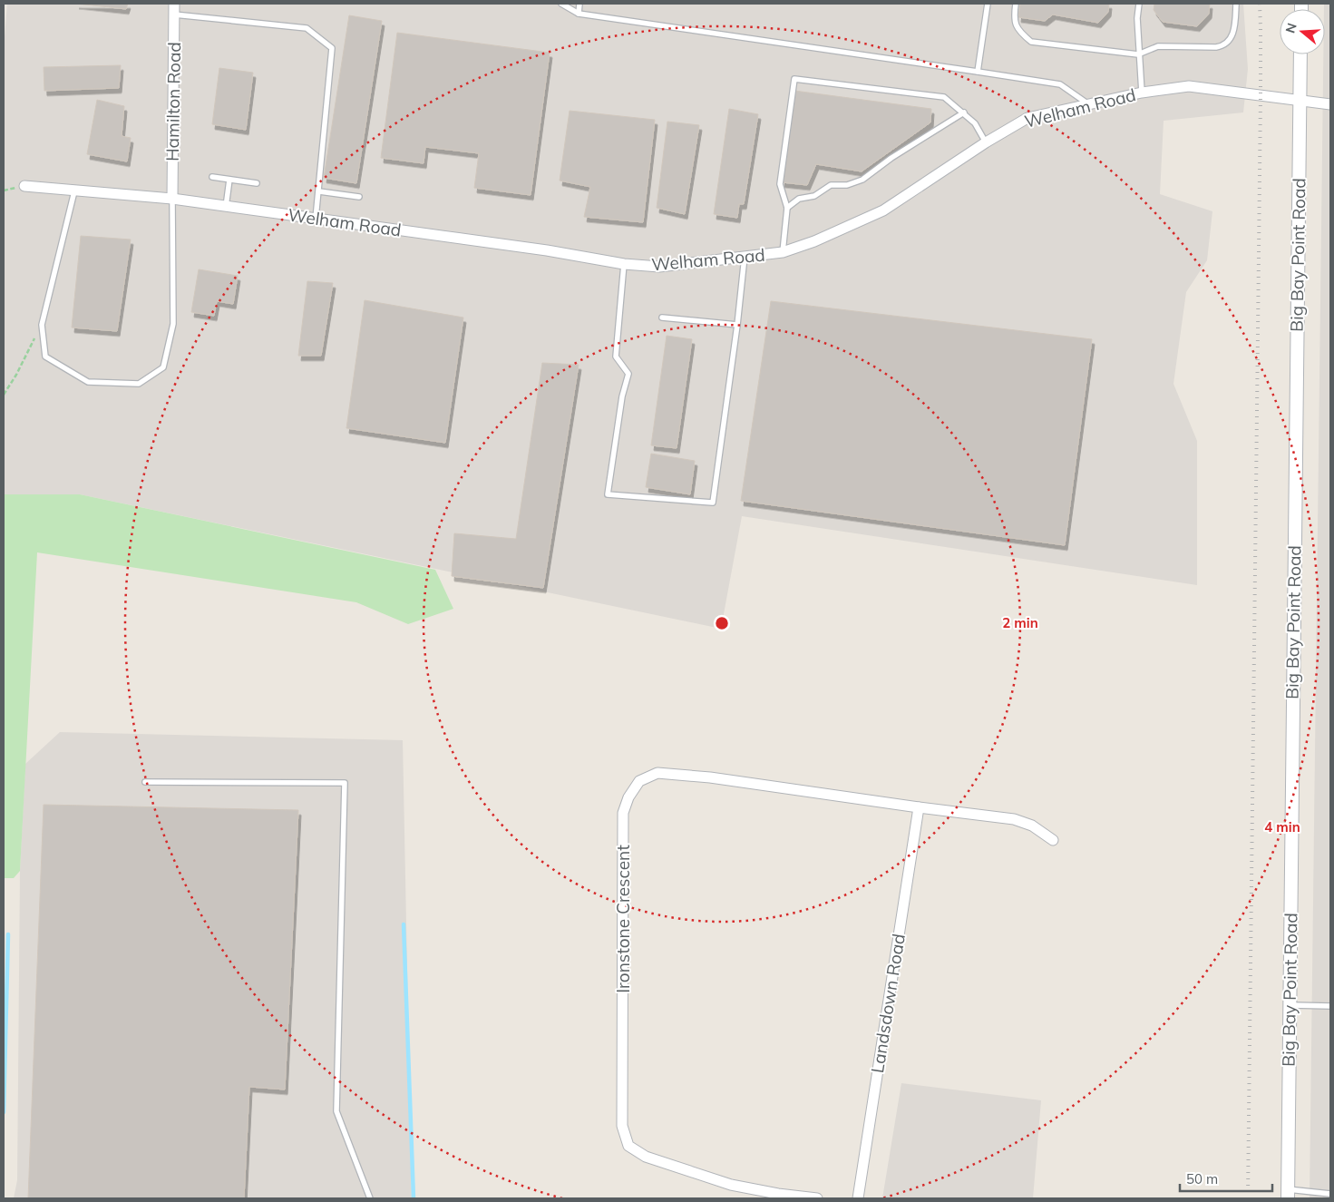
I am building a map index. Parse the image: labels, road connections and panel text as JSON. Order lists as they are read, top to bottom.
{
  "streets": {
    "street": [
      "Hamilton Road",
      "Welham Road",
      "Big Bay Point Road",
      "Ironstone Crescent",
      "Landsdown Road"
    ]
  },
  "crossings": [
    ["Hamilton Road", "Welham Road"],
    ["Welham Road", "Big Bay Point Road"],
    ["Ironstone Crescent", "Landsdown Road"]
  ],
  "scale_bar": "50 m",
  "north": "left",
  "rings": ["2 min", "4 min"]
}
